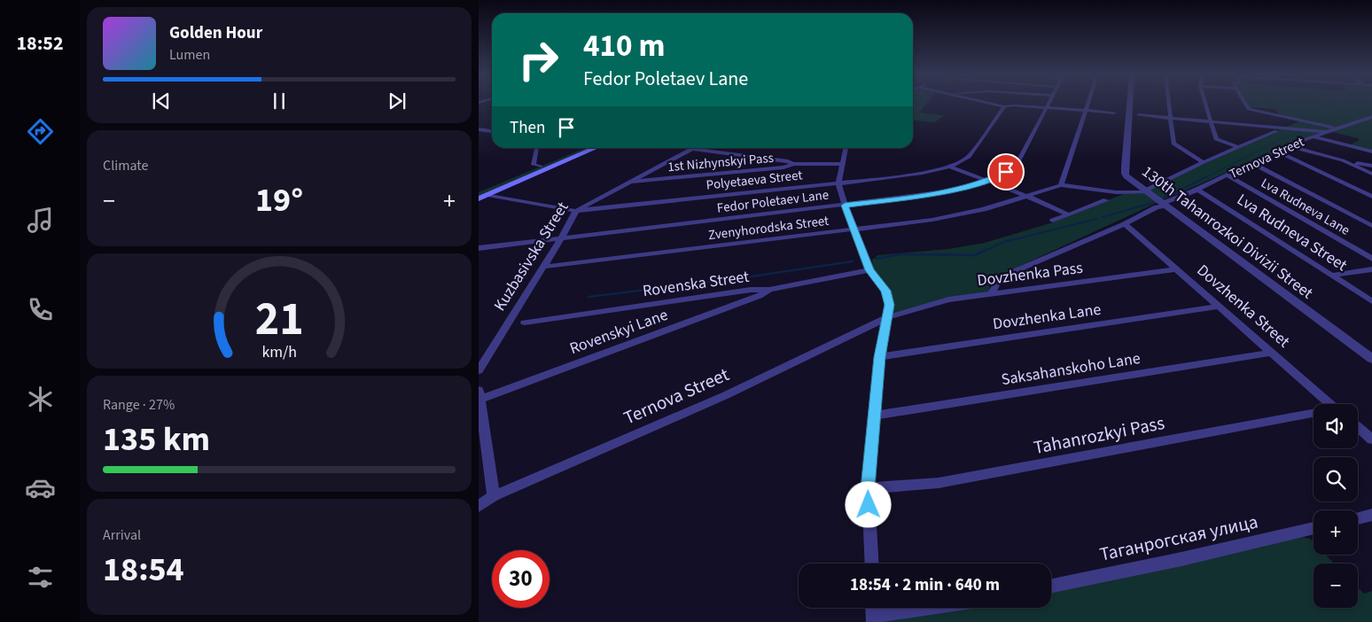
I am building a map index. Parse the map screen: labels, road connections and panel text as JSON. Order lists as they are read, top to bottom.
{
  "streets": {
    "main road": ["Polyetaeva Street"],
    "street": [
      "Ternova Street",
      "1st Nizhynskyi Pass",
      "Fedor Poletaev Lane",
      "Lva Rudneva Lane",
      "Zvenyhorodska Street",
      "130th Tahanrozkoi Divizii Street",
      "Lva Rudneva Street",
      "Kuzbasivska Street",
      "Dovzhenka Pass",
      "Rovenska Street",
      "Dovzhenka Street",
      "Dovzhenka Lane",
      "Rovenskyi Lane",
      "Saksahanskoho Lane",
      "Tahanrozkyi Pass",
      "Таганрогская улица"
    ]
  },
  "crossings": [
    ["Ternova Street", "Lva Rudneva Lane"],
    ["Ternova Street", "130th Tahanrozkoi Divizii Street"],
    ["Ternova Street", "Lva Rudneva Street"],
    ["Ternova Street", "Dovzhenka Pass"],
    ["Ternova Street", "Dovzhenka Street"],
    ["1st Nizhynskyi Pass", "Kuzbasivska Street"],
    ["Polyetaeva Street", "Kuzbasivska Street"],
    ["Fedor Poletaev Lane", "Kuzbasivska Street"],
    ["Zvenyhorodska Street", "Kuzbasivska Street"],
    ["Dovzhenka Pass", "Dovzhenka Street"],
    ["Rovenska Street", "Rovenskyi Lane"],
    ["Dovzhenka Street", "Dovzhenka Lane"],
    ["Dovzhenka Street", "Saksahanskoho Lane"]
  ],
  "page": {
    "tabs": "18:52",
    "turn": ["410 m", "Fedor Poletaev Lane"],
    "song": ["Golden Hour", "Lumen"],
    "then": "Then",
    "tile": [
      "Climate",
      ["Range · 27%", "135 km"],
      ["Arrival", "18:54"]
    ],
    "heat": ["−", "19°", "+"],
    "map_buttons": ["+", "−"],
    "limit": "30",
    "trip": "18:54 · 2 min · 640 m",
    "gauge": ["21", "km/h"]
  }
}
